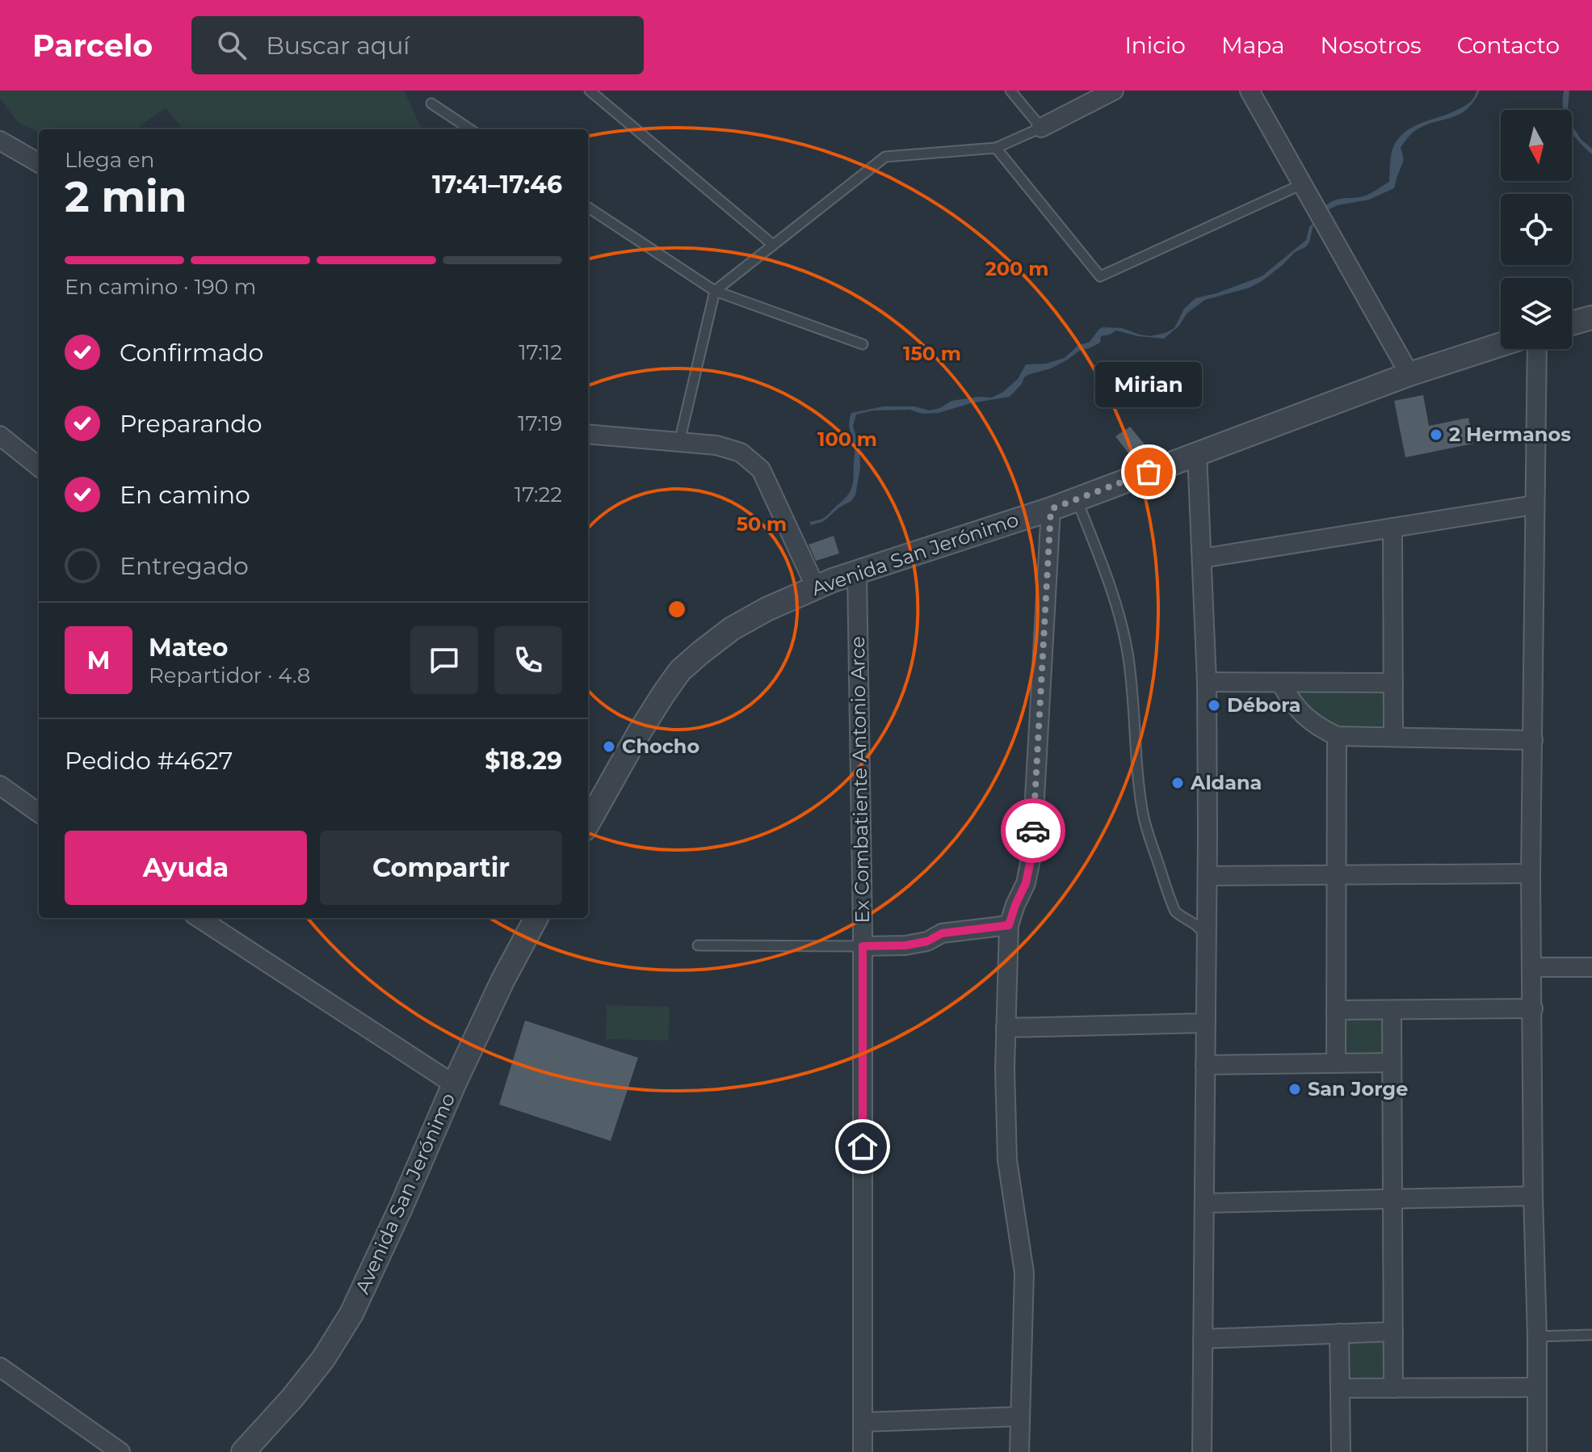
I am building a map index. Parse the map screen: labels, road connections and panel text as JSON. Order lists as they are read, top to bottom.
{
  "streets": {
    "street": ["Avenida San Jerónimo", "Ex Combatiente Antonio Arce"]
  },
  "crossings": [
    ["Avenida San Jerónimo", "Ex Combatiente Antonio Arce"]
  ],
  "places": [
    "2 Hermanos",
    "Mirian",
    "Débora",
    "Chocho",
    "Aldana",
    "San Jorge"
  ],
  "north": "bottom",
  "page": {
    "header": "Parcelo",
    "search": "Buscar aquí",
    "nav": [
      "Inicio",
      "Mapa",
      "Nosotros",
      "Contacto"
    ],
    "heading": ["2 min", "Llega en", "17:41–17:46"],
    "panel": [
      "Mateo",
      "Repartidor · 4.8",
      "Pedido #4627",
      "$18.29"
    ],
    "bar": "En camino · 190 m",
    "list": [
      ["Confirmado", "17:12"],
      ["Preparando", "17:19"],
      ["En camino", "17:22"],
      "Entregado"
    ],
    "bubble": "Mirian",
    "round": "M",
    "buttons": ["Ayuda", "Compartir"]
  },
  "rings": [
    "200 m",
    "150 m",
    "100 m",
    "50 m"
  ]
}
